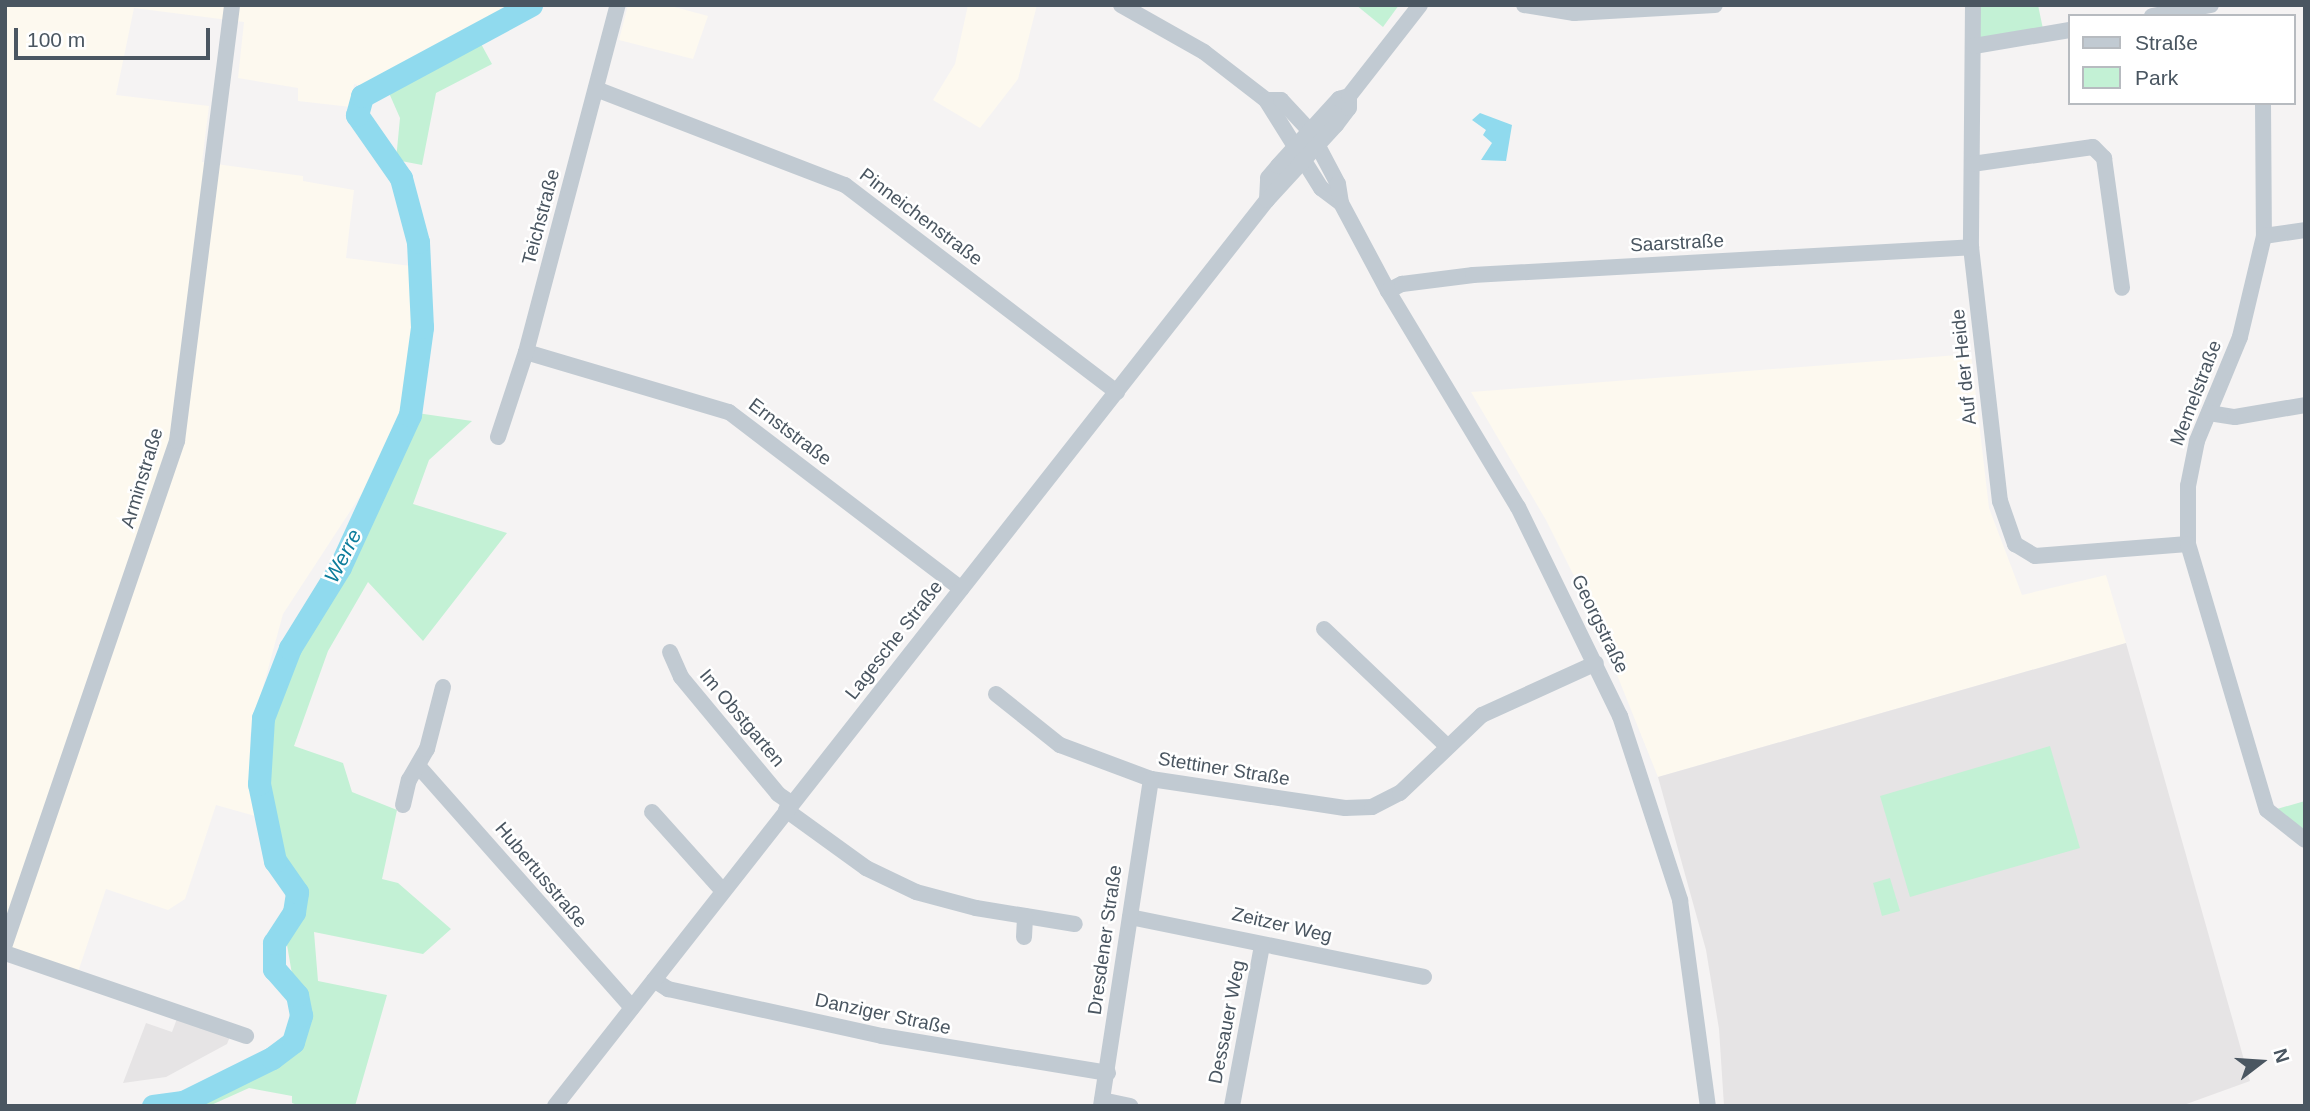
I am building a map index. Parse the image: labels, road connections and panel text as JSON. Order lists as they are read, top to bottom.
{
  "streets": {
    "street": [
      "Teichstraße",
      "Pinneichenstraße",
      "Saarstraße",
      "Auf der Heide",
      "Memelstraße",
      "Ernststraße",
      "Arminstraße",
      "Georgstraße",
      "Lagesche Straße",
      "Im Obstgarten",
      "Stettiner Straße",
      "Hubertusstraße",
      "Zeitzer Weg",
      "Dresdener Straße",
      "Danziger Straße",
      "Dessauer Weg"
    ]
  },
  "crossings": [
    ["Teichstraße", "Pinneichenstraße"],
    ["Teichstraße", "Ernststraße"],
    ["Pinneichenstraße", "Lagesche Straße"],
    ["Saarstraße", "Auf der Heide"],
    ["Saarstraße", "Georgstraße"],
    ["Auf der Heide", "Memelstraße"],
    ["Ernststraße", "Lagesche Straße"],
    ["Georgstraße", "Lagesche Straße"],
    ["Georgstraße", "Stettiner Straße"],
    ["Lagesche Straße", "Im Obstgarten"],
    ["Lagesche Straße", "Hubertusstraße"],
    ["Lagesche Straße", "Danziger Straße"],
    ["Stettiner Straße", "Dresdener Straße"],
    ["Zeitzer Weg", "Dresdener Straße"],
    ["Zeitzer Weg", "Dessauer Weg"],
    ["Dresdener Straße", "Danziger Straße"]
  ],
  "water": ["Werre"],
  "legend": ["Straße", "Park"],
  "scale_bar": "100 m",
  "north": "right"
}
